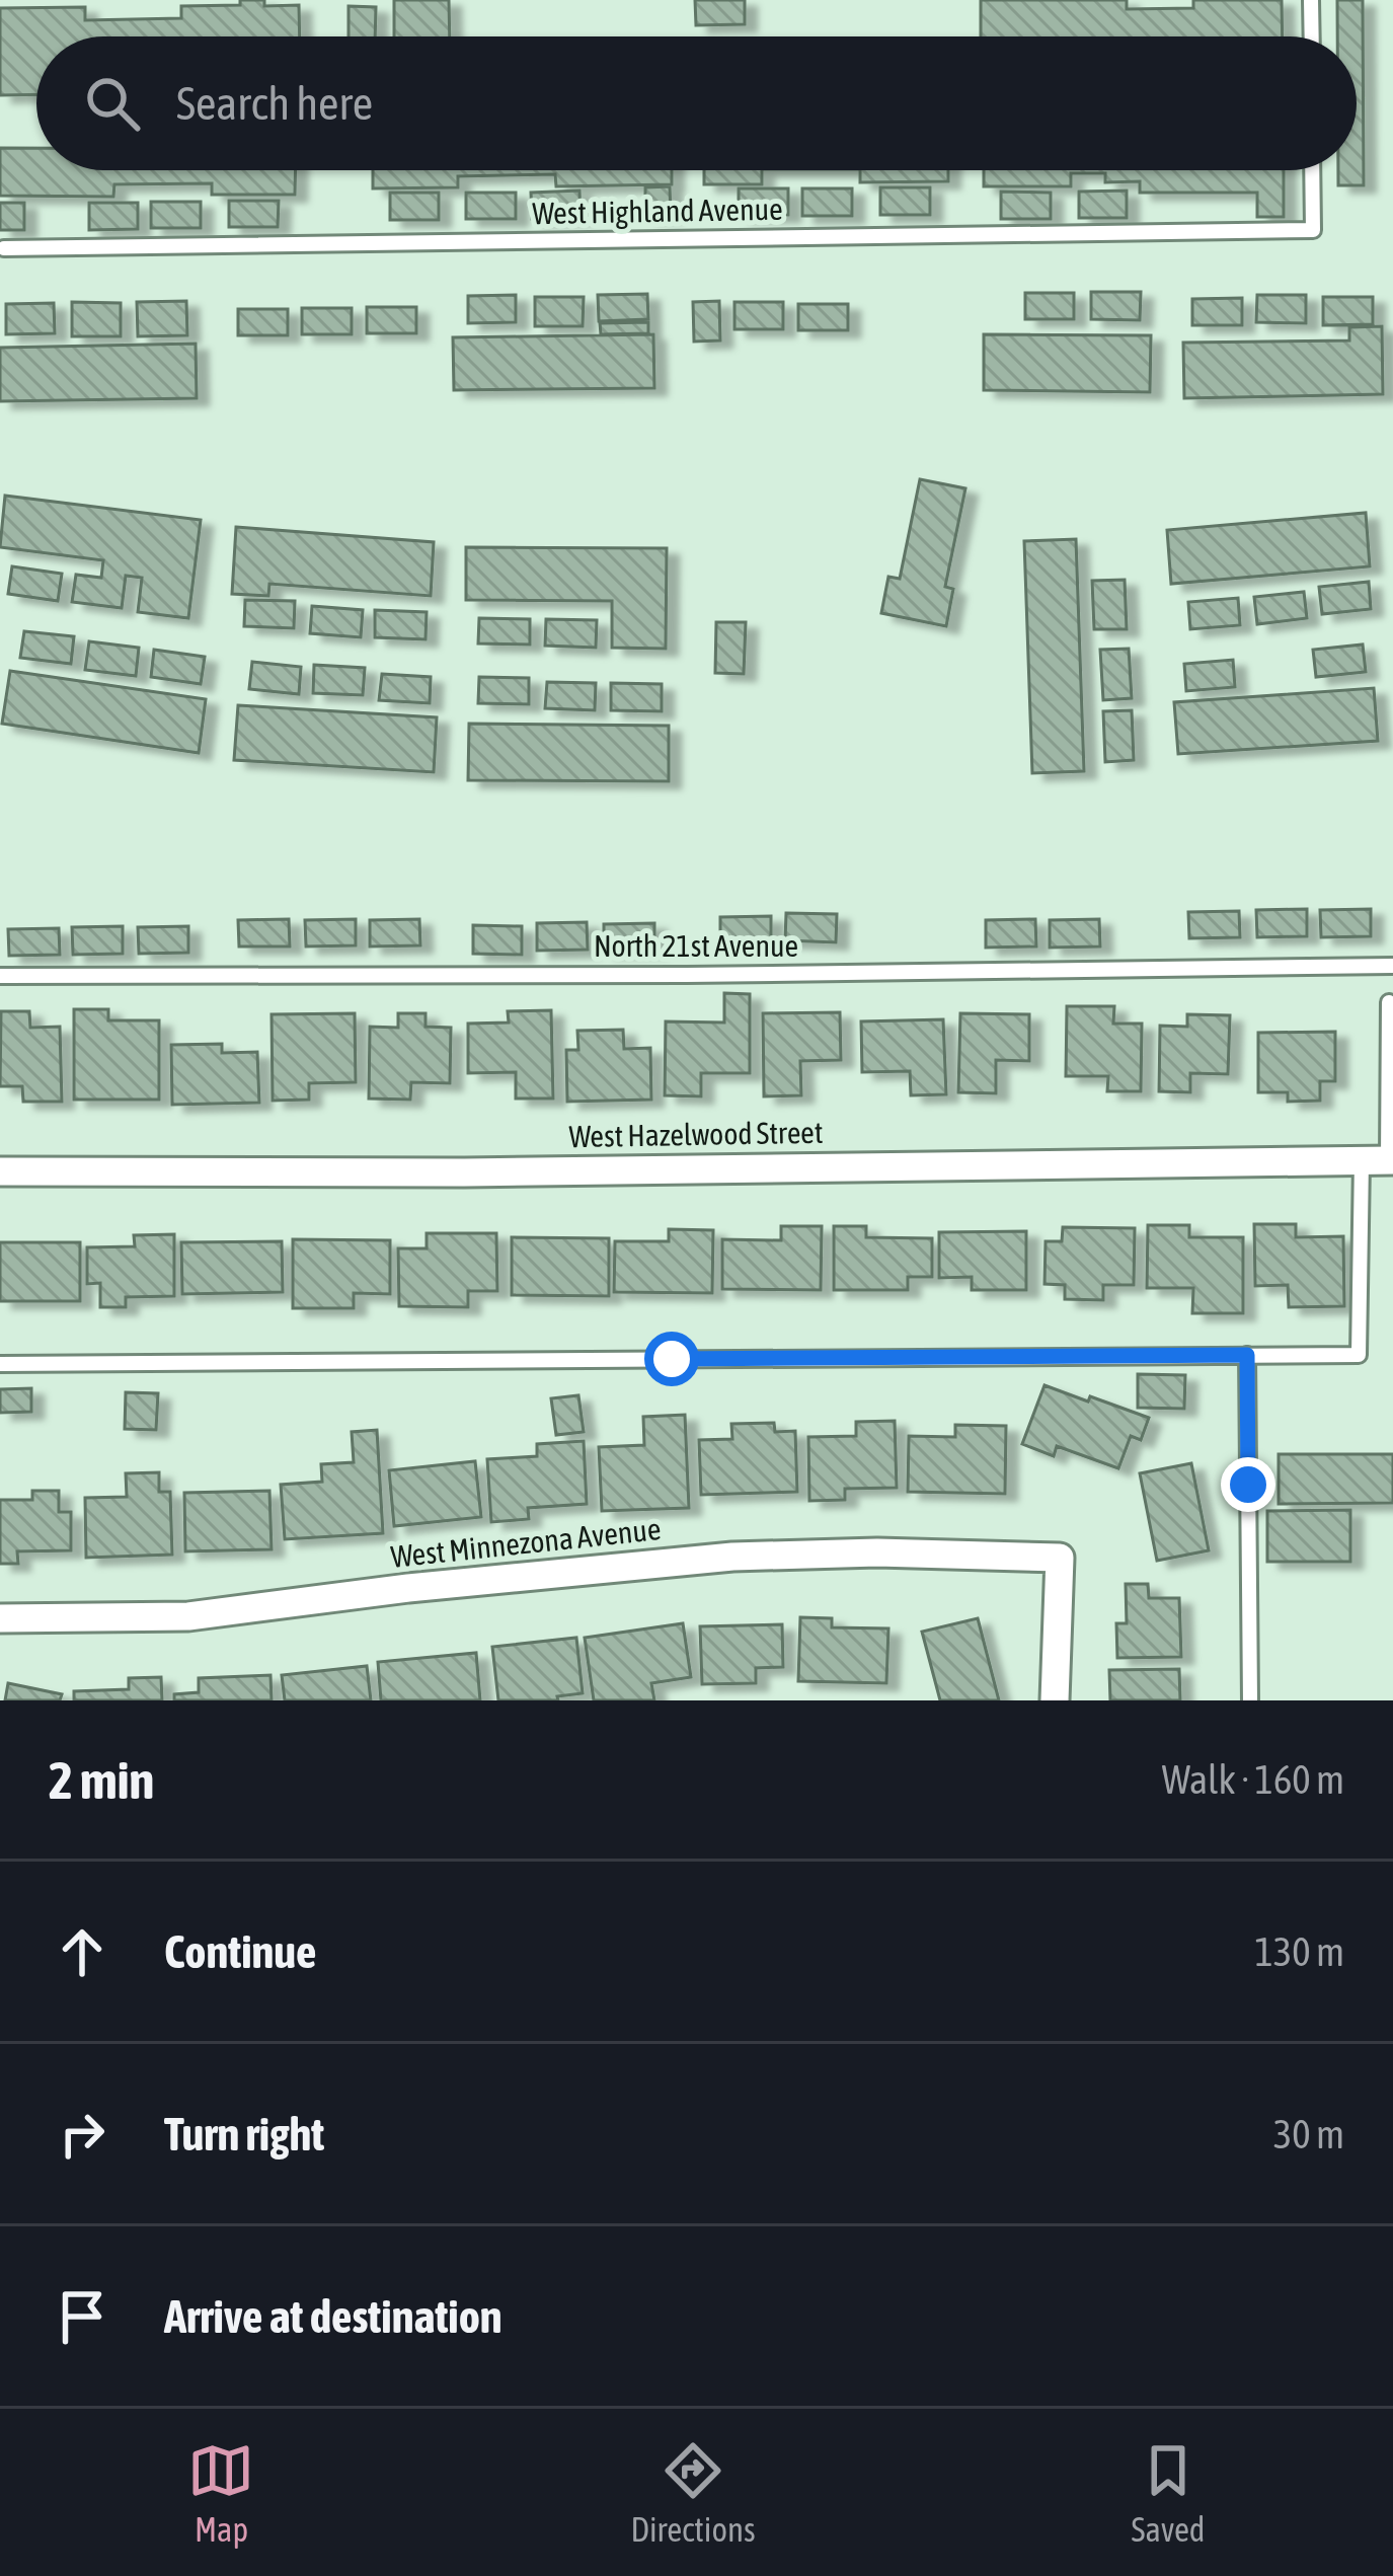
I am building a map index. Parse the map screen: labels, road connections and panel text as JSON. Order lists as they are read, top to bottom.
{
  "streets": {
    "street": ["West Hazelwood Street", "West Minnezona Avenue"],
    "lane": ["West Highland Avenue", "North 21st Avenue"]
  },
  "page": {
    "search": "Search here",
    "heading": ["2 min", "Walk · 160 m"],
    "list": [
      ["Continue", "130 m"],
      ["Turn right", "30 m"],
      "Arrive at destination"
    ],
    "nav": ["Map", "Directions", "Saved"]
  }
}
